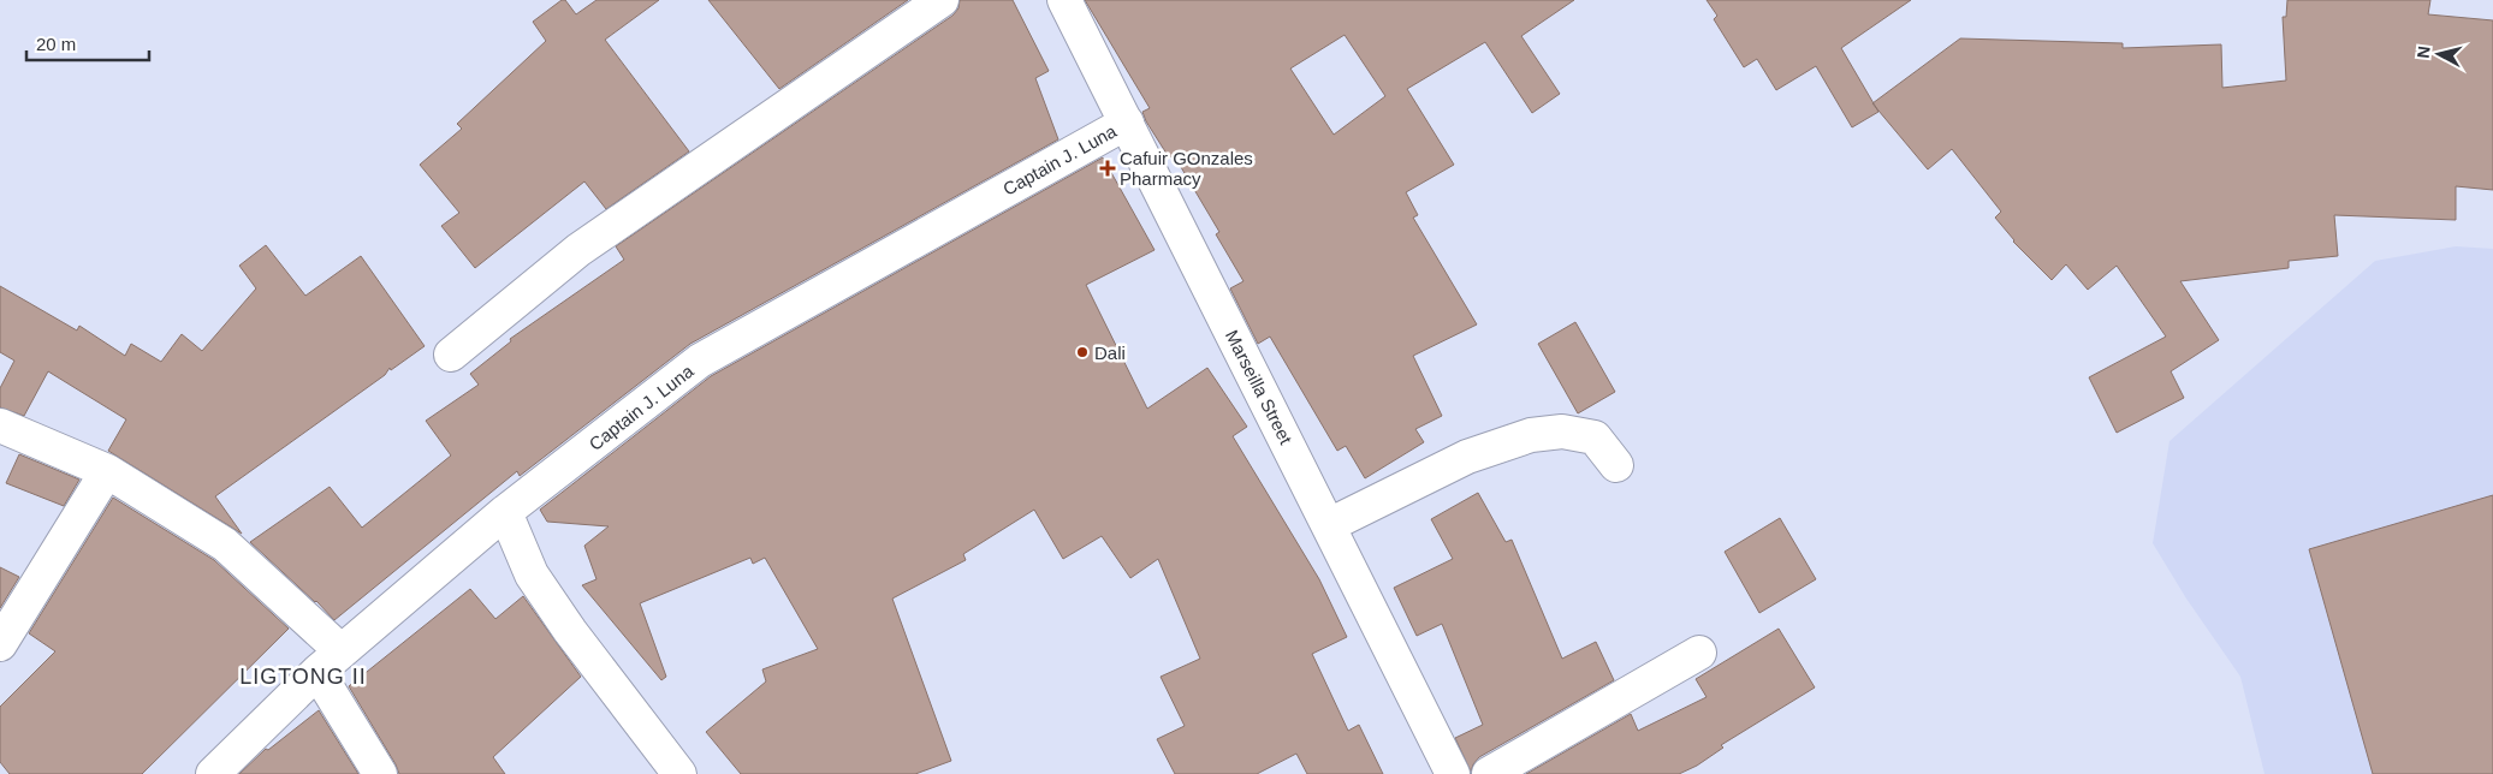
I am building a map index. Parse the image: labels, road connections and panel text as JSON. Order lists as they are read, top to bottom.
{
  "streets": {
    "street": ["Captain J. Luna", "Marseilla Street"]
  },
  "crossings": [
    ["Captain J. Luna", "Marseilla Street"]
  ],
  "districts": ["LIGTONG II"],
  "places": {
    "health": ["Cafuir GOnzales Pharmacy"],
    "other": ["Dali"]
  },
  "scale_bar": "20 m",
  "north": "left"
}
